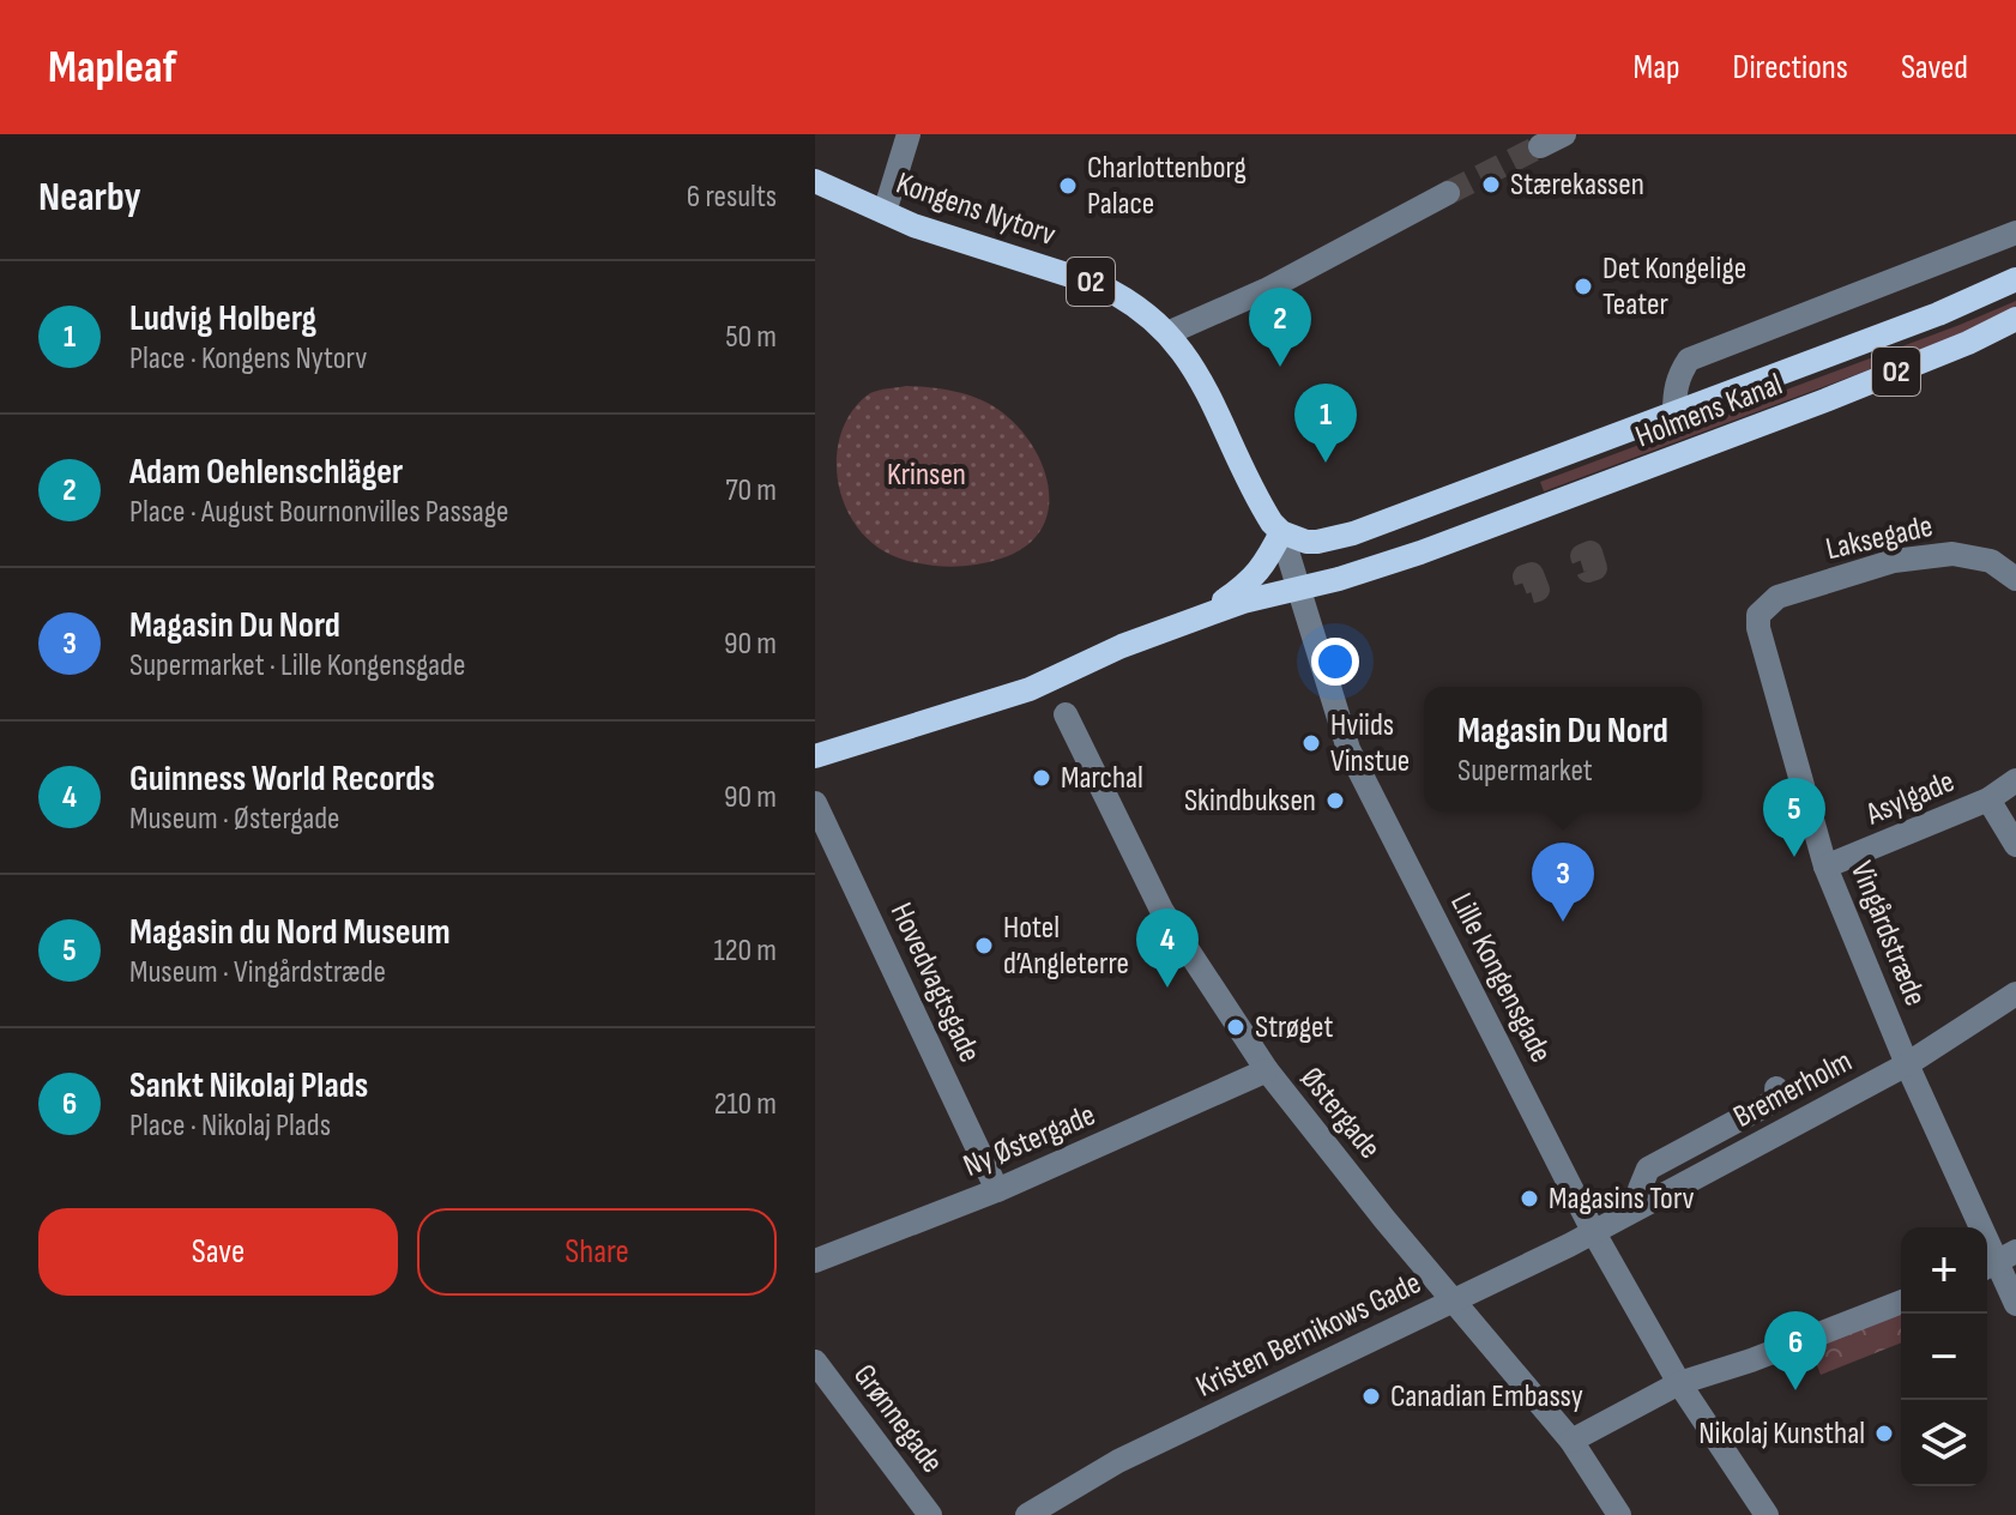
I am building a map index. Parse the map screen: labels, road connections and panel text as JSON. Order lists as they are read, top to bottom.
{
  "streets": {
    "main road": ["Kongens Nytorv", "O2", "Holmens Kanal"],
    "street": [
      "Laksegade",
      "Asylgade",
      "Vingårdstræde",
      "Lille Kongensgade",
      "Hovedvagtsgade",
      "Bremerholm",
      "Østergade",
      "Ny Østergade",
      "Kristen Bernikows Gade",
      "Grønnegade"
    ]
  },
  "crossings": [
    ["Kongens Nytorv", "Holmens Kanal"],
    ["Kongens Nytorv", "Lille Kongensgade"],
    ["O2", "Holmens Kanal"],
    ["O2", "Lille Kongensgade"],
    ["Holmens Kanal", "Lille Kongensgade"],
    ["Laksegade", "Vingårdstræde"],
    ["Asylgade", "Vingårdstræde"],
    ["Vingårdstræde", "Bremerholm"],
    ["Lille Kongensgade", "Bremerholm"],
    ["Lille Kongensgade", "Kristen Bernikows Gade"],
    ["Hovedvagtsgade", "Ny Østergade"],
    ["Bremerholm", "Kristen Bernikows Gade"],
    ["Østergade", "Ny Østergade"],
    ["Østergade", "Kristen Bernikows Gade"]
  ],
  "parks": ["Krinsen"],
  "places": [
    "Stærekassen",
    "Charlottenborg Palace",
    "Det Kongelige Teater",
    "Hviids Vinstue",
    "Marchal",
    "Skindbuksen",
    "Hotel d’Angleterre",
    "Strøget",
    "Magasins Torv",
    "Canadian Embassy",
    "Nikolaj Kunsthal"
  ],
  "page": {
    "header": "Mapleaf",
    "nav": ["Map", "Directions", "Saved"],
    "heading": ["Nearby", "6 results"],
    "list": [
      {
        "mark": "1",
        "name": "Ludvig Holberg",
        "note": "Place · Kongens Nytorv",
        "value": "50 m"
      },
      {
        "mark": "2",
        "name": "Adam Oehlenschläger",
        "note": "Place · August Bournonvilles Passage",
        "value": "70 m"
      },
      {
        "mark": "3",
        "name": "Magasin Du Nord",
        "note": "Supermarket · Lille Kongensgade",
        "value": "90 m"
      },
      {
        "mark": "4",
        "name": "Guinness World Records",
        "note": "Museum · Østergade",
        "value": "90 m"
      },
      {
        "mark": "5",
        "name": "Magasin du Nord Museum",
        "note": "Museum · Vingårdstræde",
        "value": "120 m"
      },
      {
        "mark": "6",
        "name": "Sankt Nikolaj Plads",
        "note": "Place · Nikolaj Plads",
        "value": "210 m"
      }
    ],
    "pins": [
      "2",
      "1",
      "5",
      "3",
      "4",
      "6"
    ],
    "popup": ["Magasin Du Nord", "Supermarket"],
    "buttons": ["Save", "Share"],
    "map_buttons": ["+", "−"]
  }
}
